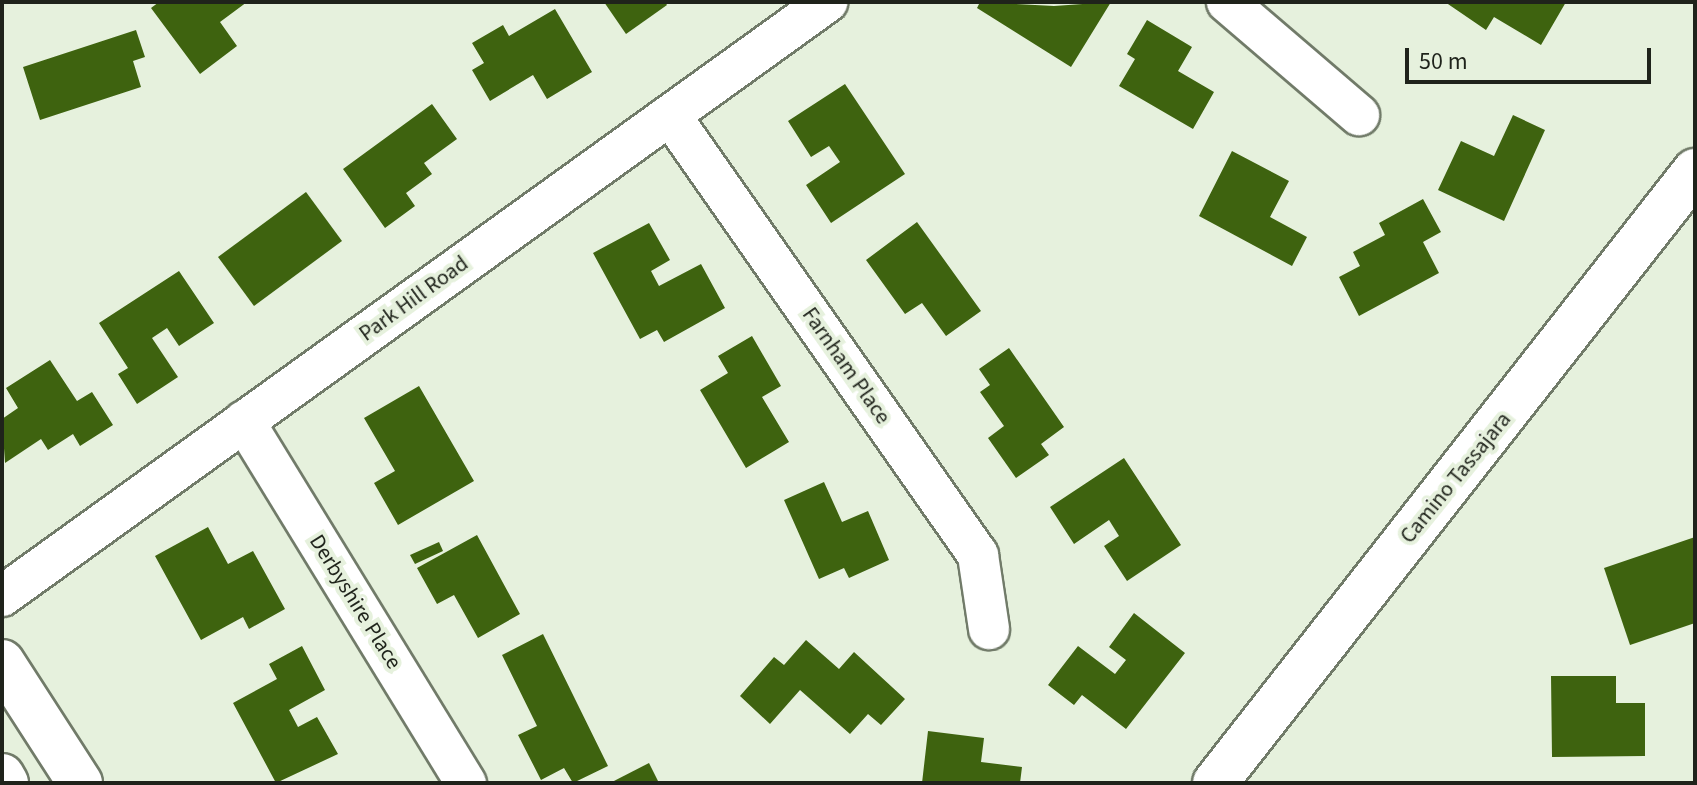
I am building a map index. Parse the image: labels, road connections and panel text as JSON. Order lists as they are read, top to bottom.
{
  "streets": {
    "street": [
      "Park Hill Road",
      "Farnham Place",
      "Camino Tassajara",
      "Derbyshire Place"
    ]
  },
  "crossings": [
    ["Park Hill Road", "Farnham Place"],
    ["Park Hill Road", "Derbyshire Place"]
  ],
  "scale_bar": "50 m"
}
